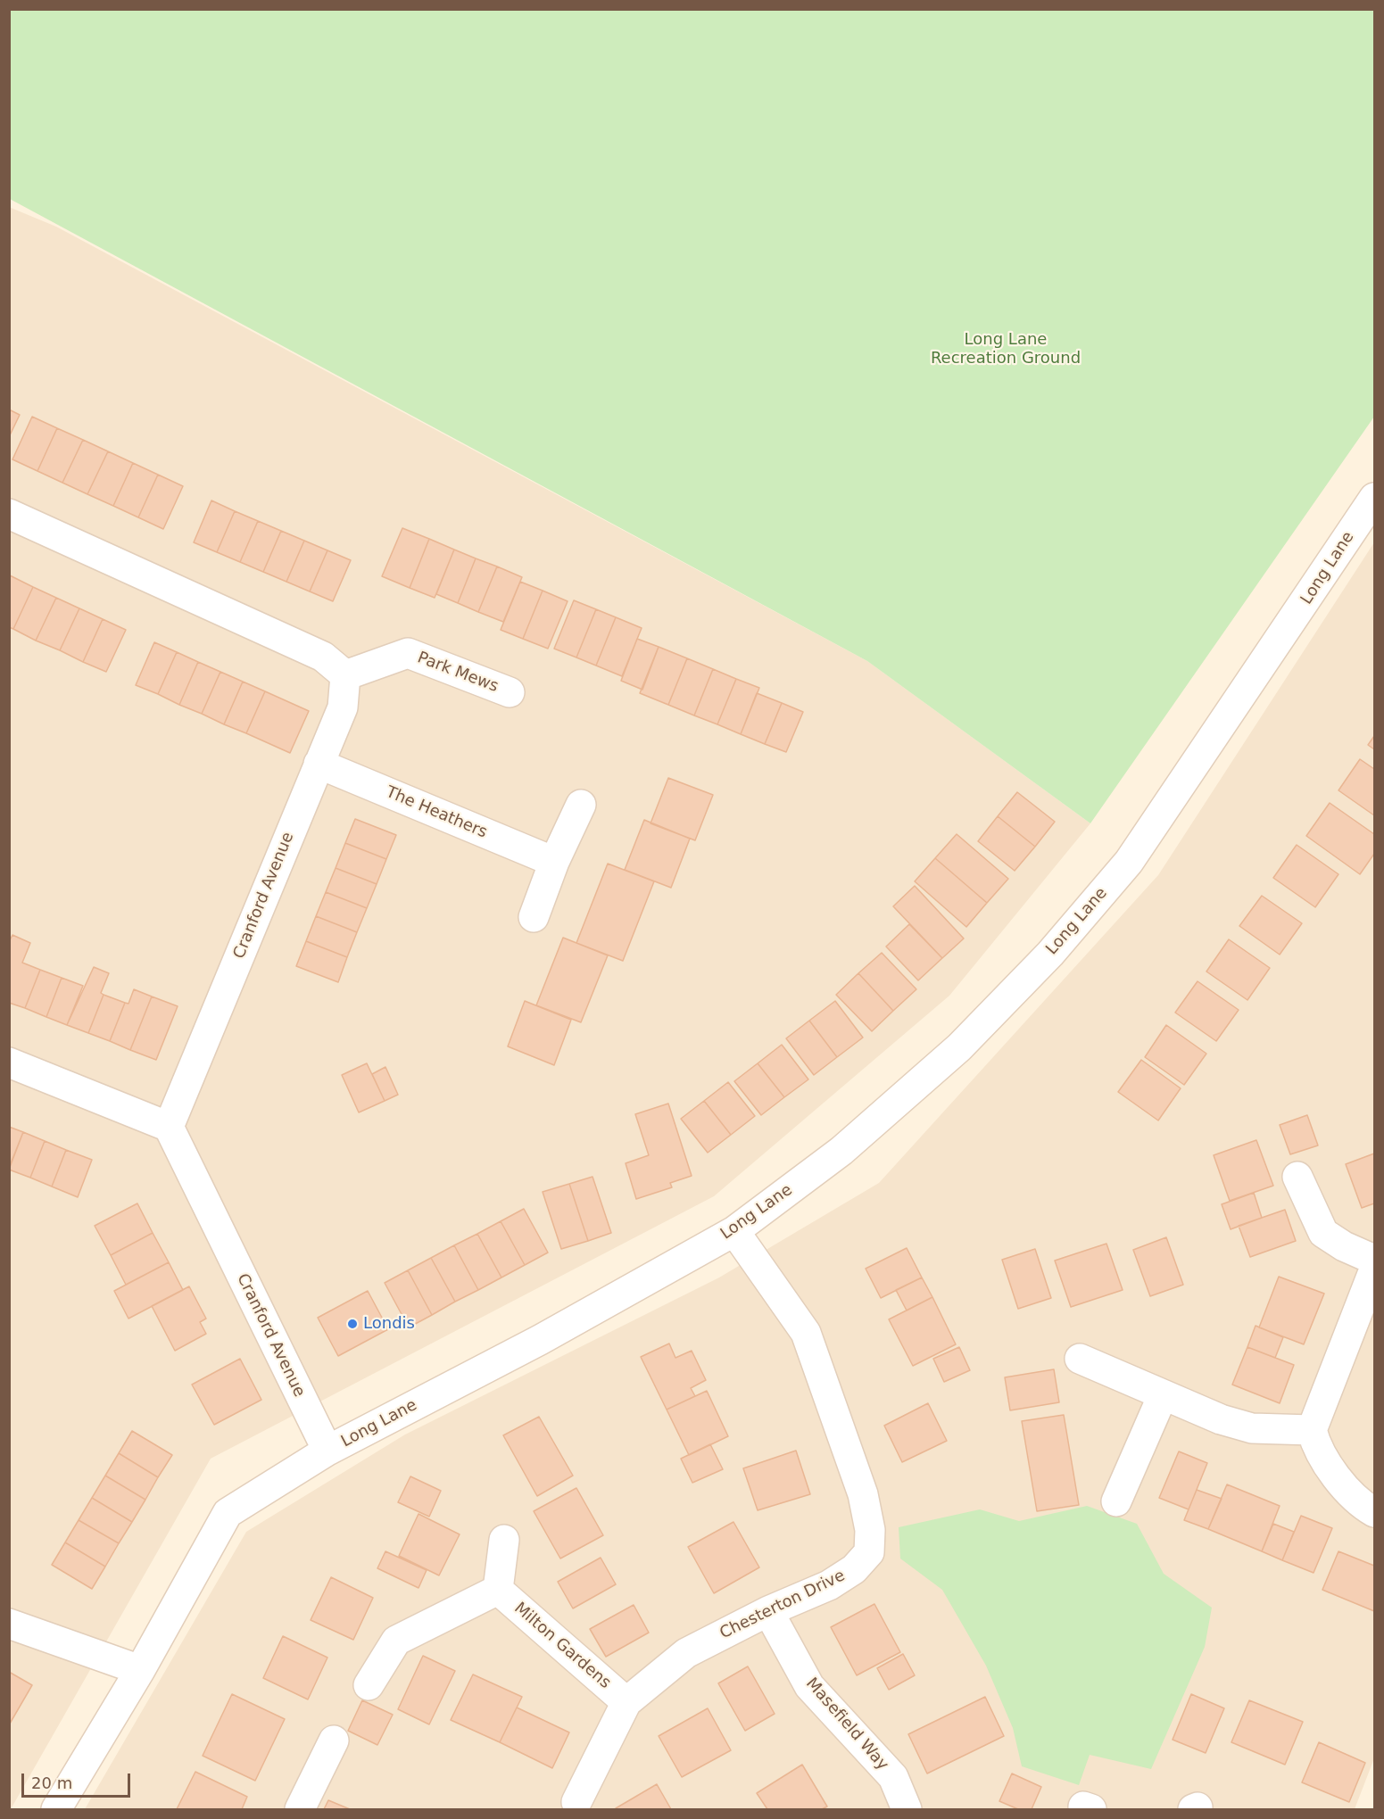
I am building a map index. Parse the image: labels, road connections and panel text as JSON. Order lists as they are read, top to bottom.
{
  "streets": {
    "street": [
      "Long Lane",
      "Park Mews",
      "The Heathers",
      "Cranford Avenue",
      "Chesterton Drive",
      "Milton Gardens",
      "Masefield Way"
    ]
  },
  "crossings": [
    ["Long Lane", "Cranford Avenue"],
    ["Long Lane", "Chesterton Drive"],
    ["Park Mews", "Cranford Avenue"],
    ["The Heathers", "Cranford Avenue"],
    ["Chesterton Drive", "Milton Gardens"],
    ["Chesterton Drive", "Masefield Way"]
  ],
  "parks": ["Long Lane Recreation Ground"],
  "places": ["Londis"],
  "scale_bar": "20 m"
}
